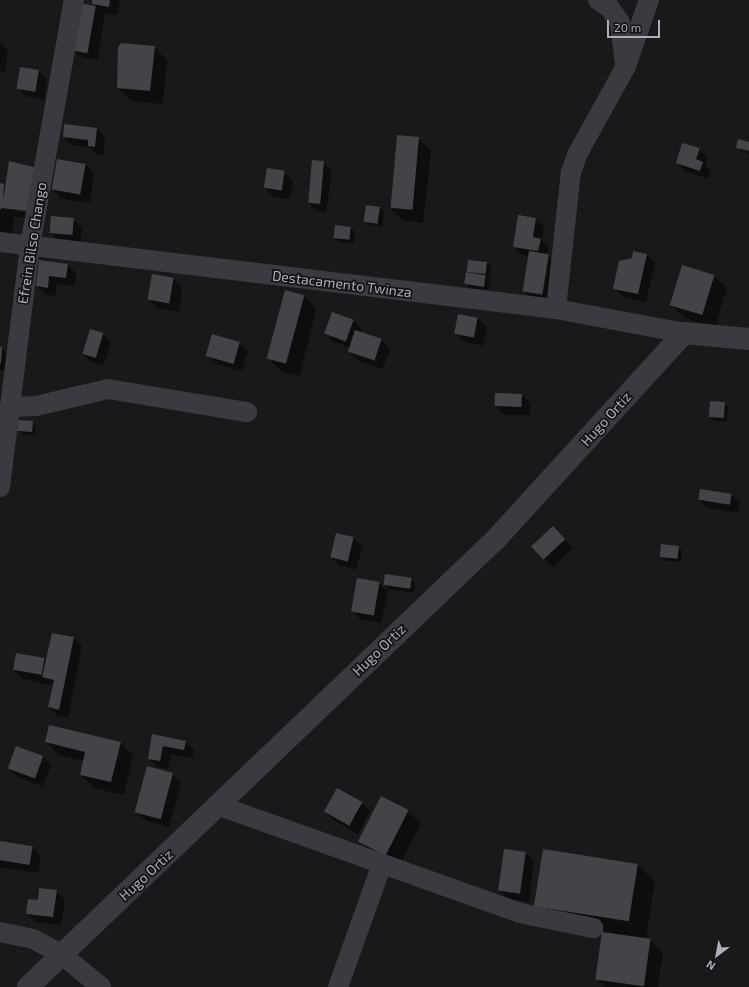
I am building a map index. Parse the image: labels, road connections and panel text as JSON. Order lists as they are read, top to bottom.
{
  "streets": {
    "street": ["Efrein Bilso Chango", "Destacamento Twinza", "Hugo Ortiz"]
  },
  "crossings": [
    ["Efrein Bilso Chango", "Destacamento Twinza"],
    ["Destacamento Twinza", "Hugo Ortiz"]
  ],
  "scale_bar": "20 m",
  "north": "bottom left"
}
